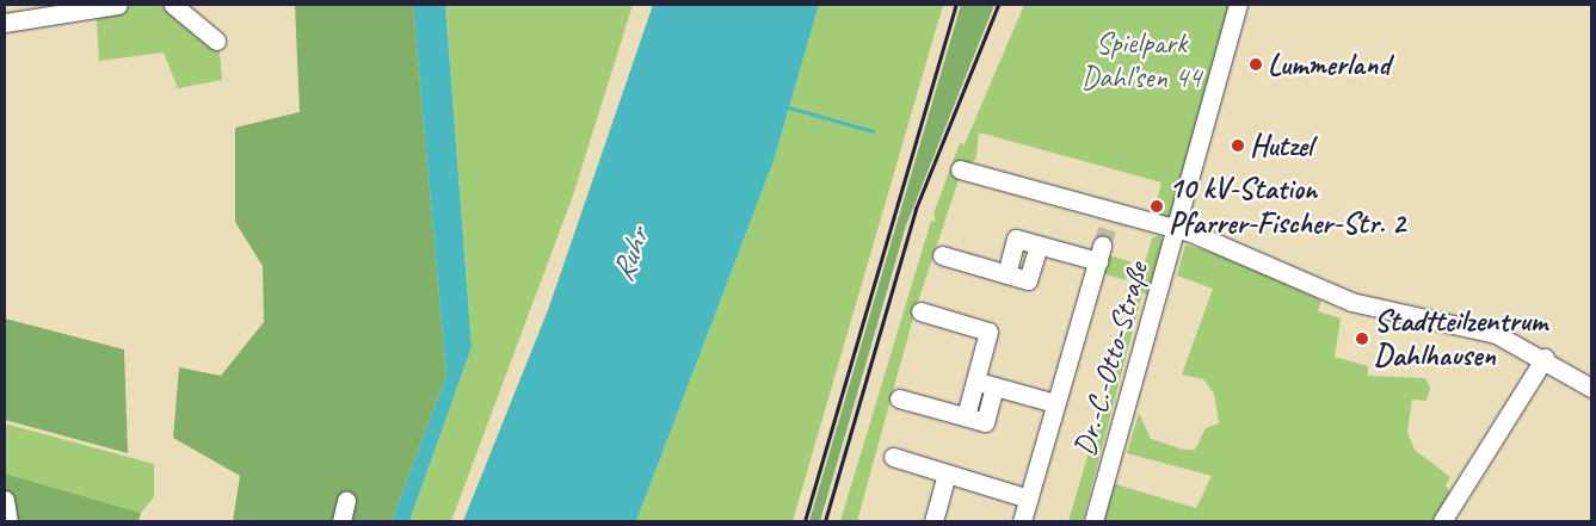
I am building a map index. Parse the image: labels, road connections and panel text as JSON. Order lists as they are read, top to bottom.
{
  "streets": {
    "street": ["Dr.-C.-Otto-Straße"]
  },
  "water": ["Ruhr"],
  "parks": ["Spielpark Dahl’sen 44"],
  "places": [
    "Lummerland",
    "Hutzel",
    "10 kV-Station Pfarrer-Fischer-Str. 2",
    "Stadtteilzentrum Dahlhausen"
  ]
}
